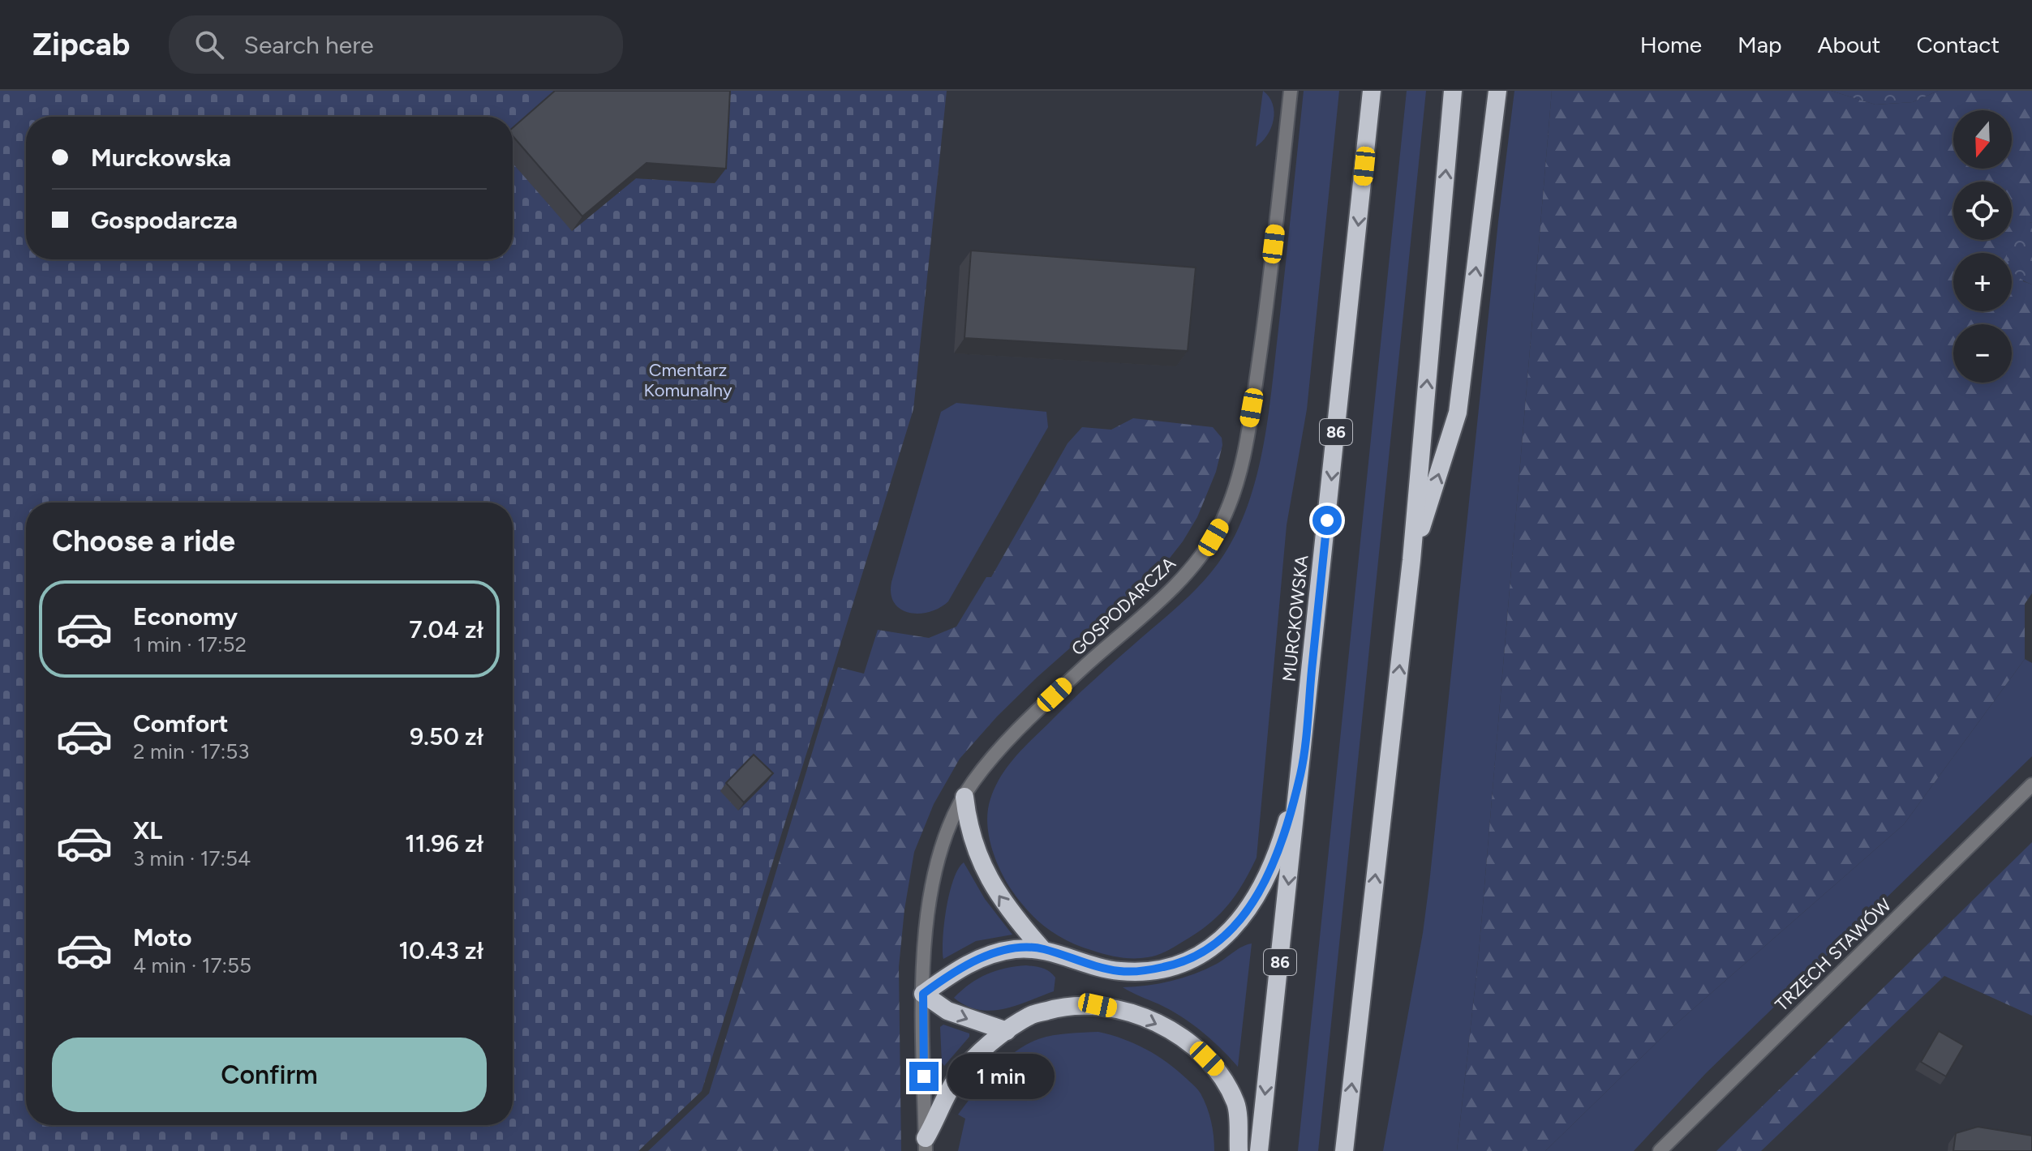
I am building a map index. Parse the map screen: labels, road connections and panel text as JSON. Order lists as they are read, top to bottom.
{
  "streets": {
    "highway": ["86", "MURCKOWSKA"],
    "street": ["GOSPODARCZA", "TRZECH STAWÓW"]
  },
  "parks": ["Cmentarz Komunalny"],
  "north": "bottom",
  "page": {
    "header": "Zipcab",
    "search": "Search here",
    "nav": [
      "Home",
      "Map",
      "About",
      "Contact"
    ],
    "map_buttons": ["+", "−"],
    "banner": ["Murckowska", "Gospodarcza"],
    "heading": "Choose a ride",
    "list": [
      {
        "name": "Economy",
        "note": "1 min · 17:52",
        "value": "7.04 zł"
      },
      {
        "name": "Comfort",
        "note": "2 min · 17:53",
        "value": "9.50 zł"
      },
      {
        "name": "XL",
        "note": "3 min · 17:54",
        "value": "11.96 zł"
      },
      {
        "name": "Moto",
        "note": "4 min · 17:55",
        "value": "10.43 zł"
      }
    ],
    "buttons": "Confirm",
    "bubble": "1 min"
  }
}
